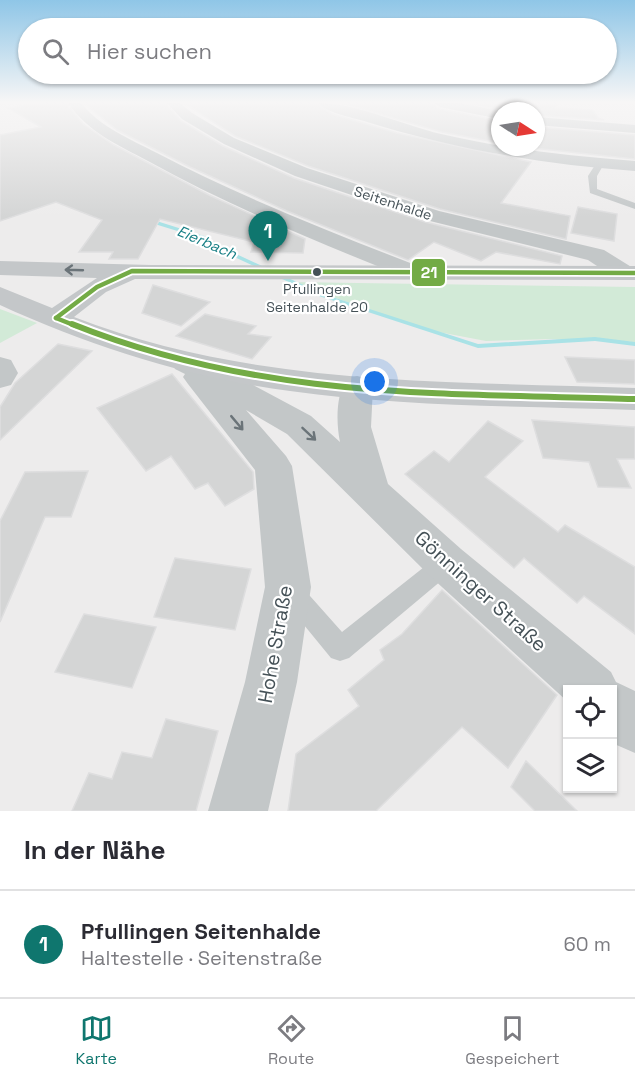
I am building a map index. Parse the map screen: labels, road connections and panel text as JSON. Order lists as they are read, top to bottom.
{
  "streets": {
    "main road": ["Gönninger Straße"],
    "street": ["Seitenhalde", "Hohe Straße"]
  },
  "crossings": [
    ["Gönninger Straße", "Hohe Straße"]
  ],
  "water": ["Eierbach"],
  "places": ["Pfullingen Seitenhalde 20"],
  "lines": ["transit line 21"],
  "north": "right",
  "page": {
    "search": "Hier suchen",
    "pins": "1",
    "heading": "In der Nähe",
    "list": [
      {
        "mark": "1",
        "name": "Pfullingen Seitenhalde",
        "note": "Haltestelle · Seitenstraße",
        "value": "60 m"
      }
    ],
    "nav": ["Karte", "Route", "Gespeichert"]
  }
}
